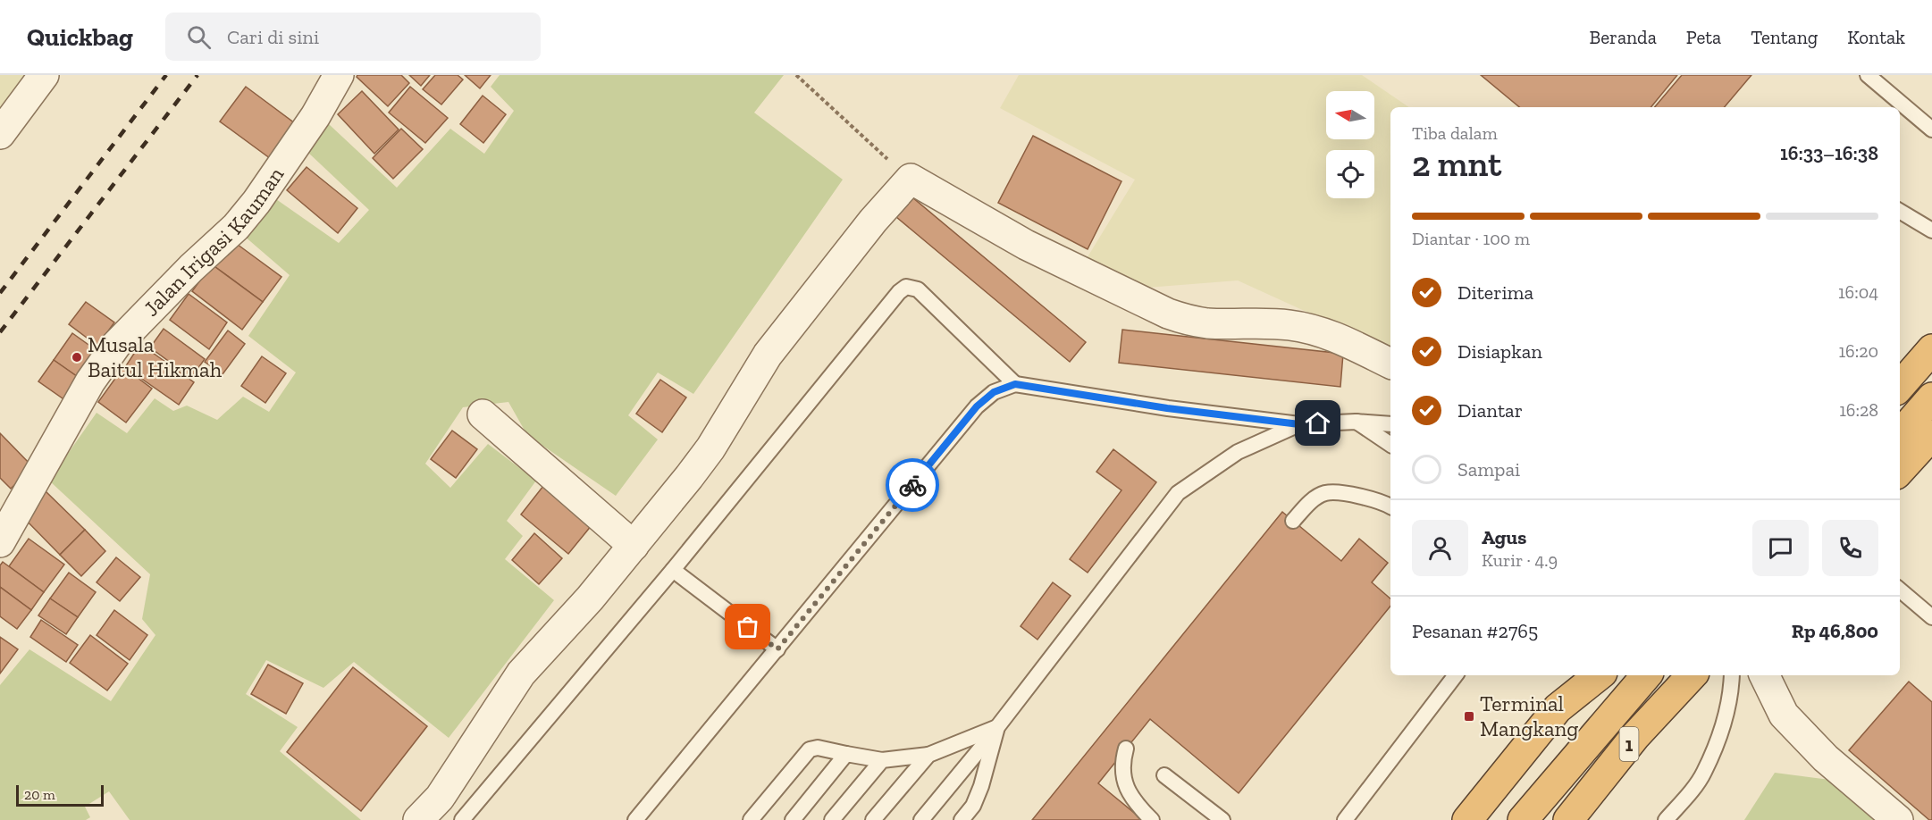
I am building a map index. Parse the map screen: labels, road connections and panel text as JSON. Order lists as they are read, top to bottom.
{
  "streets": {
    "highway": ["1"],
    "street": ["Jalan Irigasi Kauman"]
  },
  "places": {
    "other": ["Musala Baitul Hikmah"],
    "transit": ["Terminal Mangkang"]
  },
  "scale_bar": "20 m",
  "north": "left",
  "page": {
    "header": "Quickbag",
    "search": "Cari di sini",
    "nav": [
      "Beranda",
      "Peta",
      "Tentang",
      "Kontak"
    ],
    "heading": ["2 mnt", "Tiba dalam", "16:33–16:38"],
    "panel": [
      "Agus",
      "Kurir · 4.9",
      "Pesanan #2765",
      "Rp 46,800"
    ],
    "bar": "Diantar · 100 m",
    "list": [
      ["Diterima", "16:04"],
      ["Disiapkan", "16:20"],
      ["Diantar", "16:28"],
      "Sampai"
    ],
    "scale": "20 m"
  }
}
